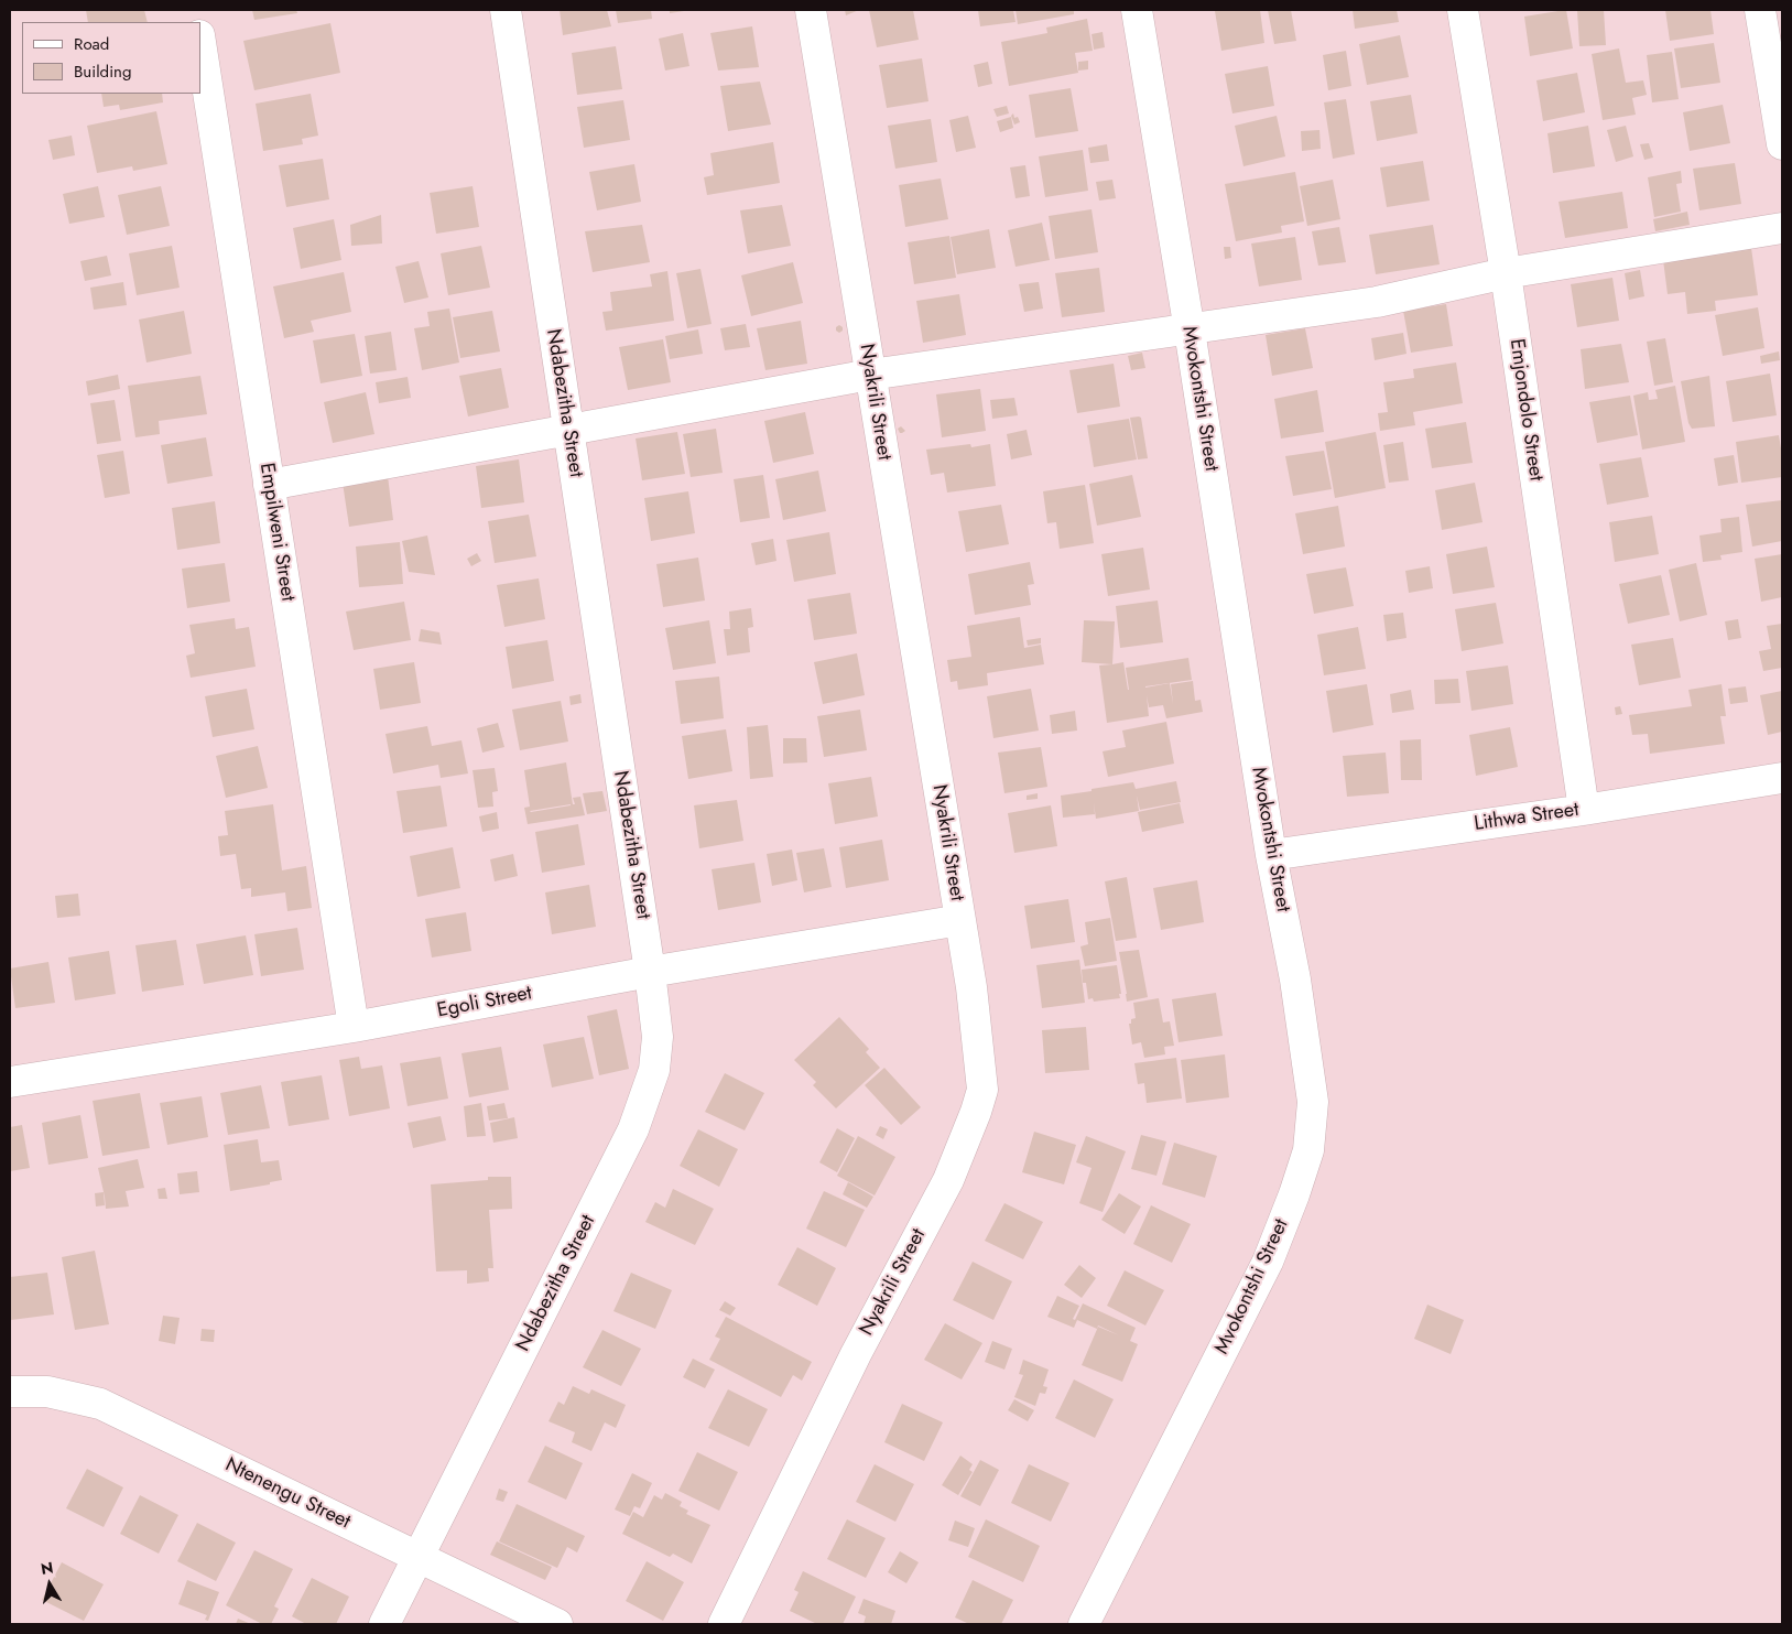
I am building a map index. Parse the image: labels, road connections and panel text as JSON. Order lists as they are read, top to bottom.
{
  "streets": {
    "street": [
      "Mvokontshi Street",
      "Nyakrili Street",
      "Ndabezitha Street",
      "Emjondolo Street",
      "Empilweni Street",
      "Lithwa Street",
      "Egoli Street",
      "Ntenengu Street"
    ]
  },
  "crossings": [
    ["Mvokontshi Street", "Lithwa Street"],
    ["Nyakrili Street", "Egoli Street"],
    ["Ndabezitha Street", "Egoli Street"],
    ["Ndabezitha Street", "Ntenengu Street"],
    ["Emjondolo Street", "Lithwa Street"],
    ["Empilweni Street", "Egoli Street"]
  ],
  "legend": ["Road", "Building"],
  "north": "top"
}
